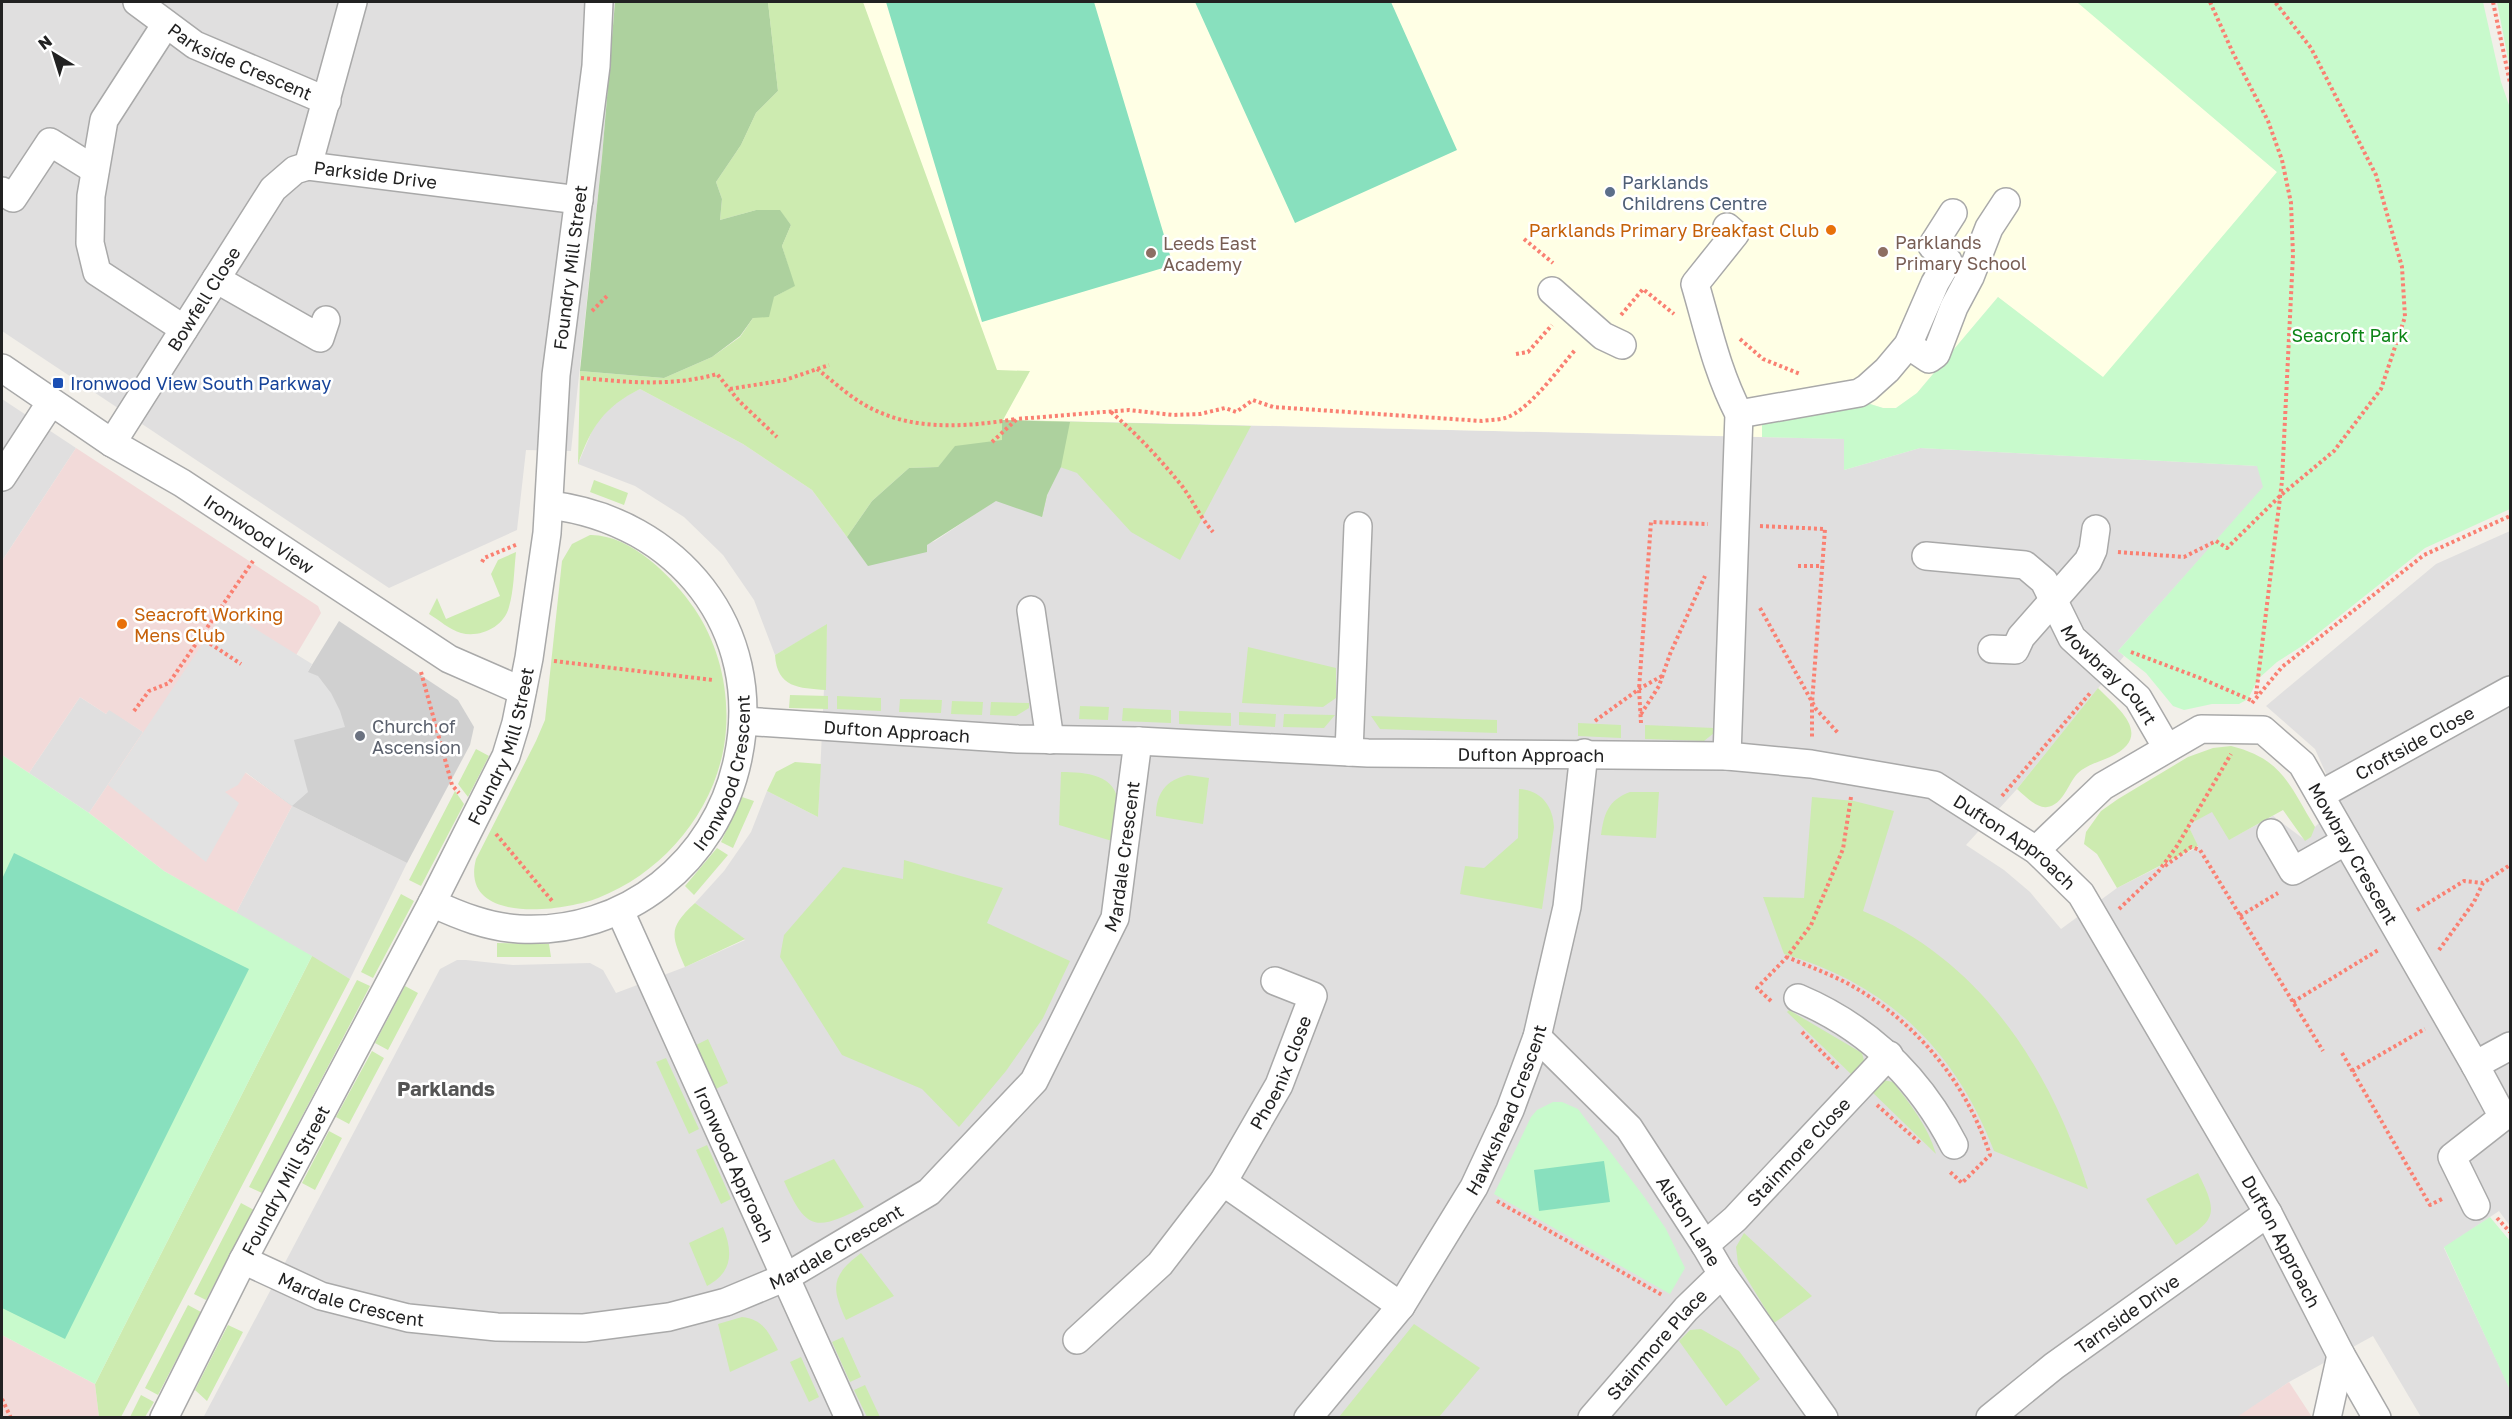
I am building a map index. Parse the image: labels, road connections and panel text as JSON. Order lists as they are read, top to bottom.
{
  "streets": {
    "street": [
      "Parkside Crescent",
      "Parkside Drive",
      "Foundry Mill Street",
      "Bowfell Close",
      "Ironwood View",
      "Mowbray Court",
      "Dufton Approach",
      "Croftside Close",
      "Ironwood Crescent",
      "Mowbray Crescent",
      "Mardale Crescent",
      "Phoenix Close",
      "Hawkshead Crescent",
      "Stainmore Close",
      "Ironwood Approach",
      "Alston Lane",
      "Tarnside Drive",
      "Stainmore Place"
    ]
  },
  "crossings": [
    ["Parkside Crescent", "Parkside Drive"],
    ["Parkside Crescent", "Bowfell Close"],
    ["Parkside Drive", "Foundry Mill Street"],
    ["Parkside Drive", "Bowfell Close"],
    ["Foundry Mill Street", "Ironwood View"],
    ["Foundry Mill Street", "Ironwood Crescent"],
    ["Foundry Mill Street", "Mardale Crescent"],
    ["Bowfell Close", "Ironwood View"],
    ["Mowbray Court", "Mowbray Crescent"],
    ["Dufton Approach", "Ironwood Crescent"],
    ["Dufton Approach", "Mowbray Crescent"],
    ["Dufton Approach", "Mardale Crescent"],
    ["Dufton Approach", "Hawkshead Crescent"],
    ["Dufton Approach", "Tarnside Drive"],
    ["Croftside Close", "Mowbray Crescent"],
    ["Ironwood Crescent", "Ironwood Approach"],
    ["Mardale Crescent", "Ironwood Approach"],
    ["Hawkshead Crescent", "Alston Lane"],
    ["Stainmore Close", "Alston Lane"],
    ["Alston Lane", "Stainmore Place"]
  ],
  "districts": ["Parklands"],
  "parks": ["Seacroft Park"],
  "places": {
    "other": [
      "Parklands Childrens Centre",
      "Parklands Primary Breakfast Club",
      "Parklands Primary School",
      "Leeds East Academy",
      "Seacroft Working Mens Club",
      "Church of Ascension"
    ],
    "transit": ["Ironwood View South Parkway"]
  },
  "north": "top left"
}
